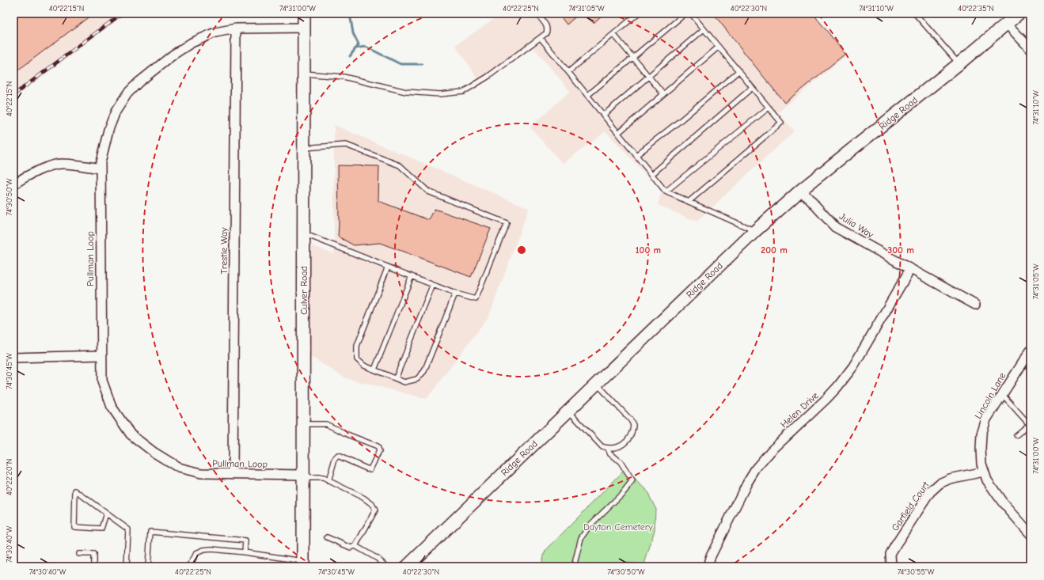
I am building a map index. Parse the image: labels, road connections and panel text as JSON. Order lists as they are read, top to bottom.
{
  "streets": {
    "street": [
      "Ridge Road",
      "Julia Way",
      "Trestle Way",
      "Pullman Loop",
      "Culver Road",
      "Lincoln Lane",
      "Helen Drive",
      "Garfield Court"
    ]
  },
  "crossings": [
    ["Ridge Road", "Julia Way"],
    ["Julia Way", "Helen Drive"],
    ["Trestle Way", "Pullman Loop"],
    ["Pullman Loop", "Culver Road"],
    ["Lincoln Lane", "Garfield Court"]
  ],
  "parks": ["Dayton Cemetery"],
  "coordinates": [
    "40°22'15\"N",
    "74°31'00\"W",
    "40°22'25\"N",
    "74°31'05\"W",
    "40°22'30\"N",
    "74°31'10\"W",
    "40°22'35\"N",
    "74°30'50\"W",
    "74°30'45\"W",
    "40°22'20\"N",
    "74°30'40\"W",
    "74°30'55\"W"
  ],
  "rings": ["100 m", "200 m", "300 m"]
}
